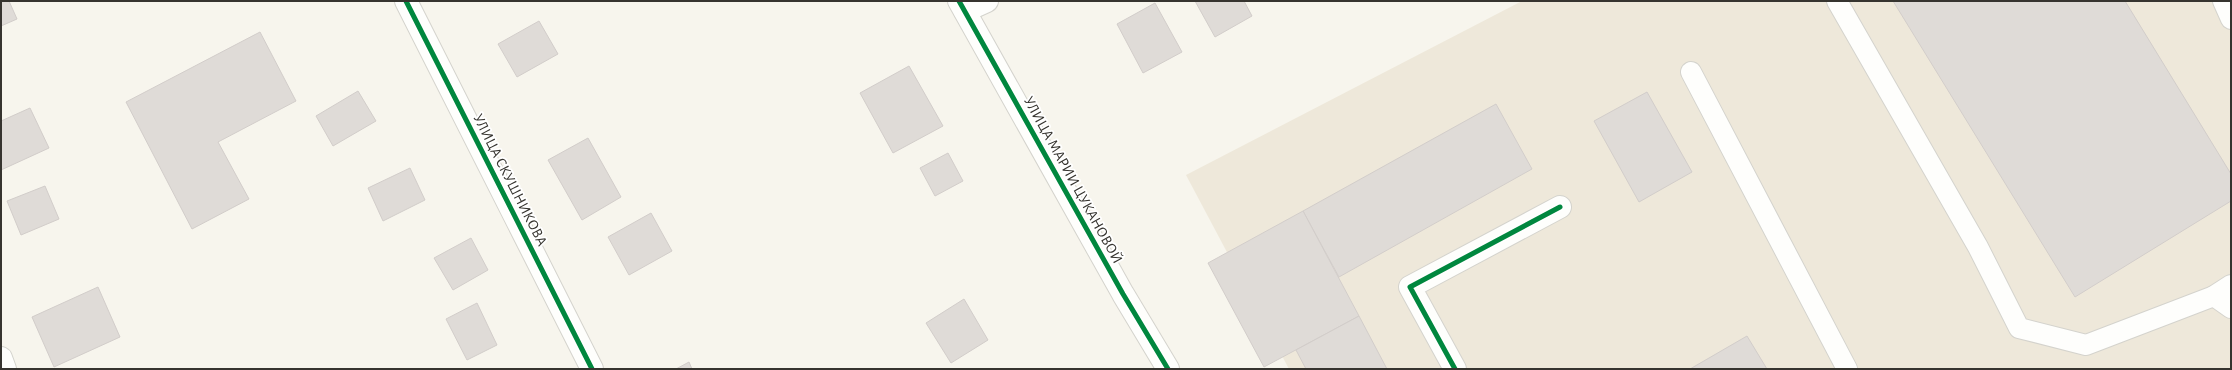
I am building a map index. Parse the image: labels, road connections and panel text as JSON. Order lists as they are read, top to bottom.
{
  "streets": {
    "street": ["УЛИЦА СКУШНИКОВА", "УЛИЦА МАРИИ ЦУКАНОВОЙ"]
  }
}
